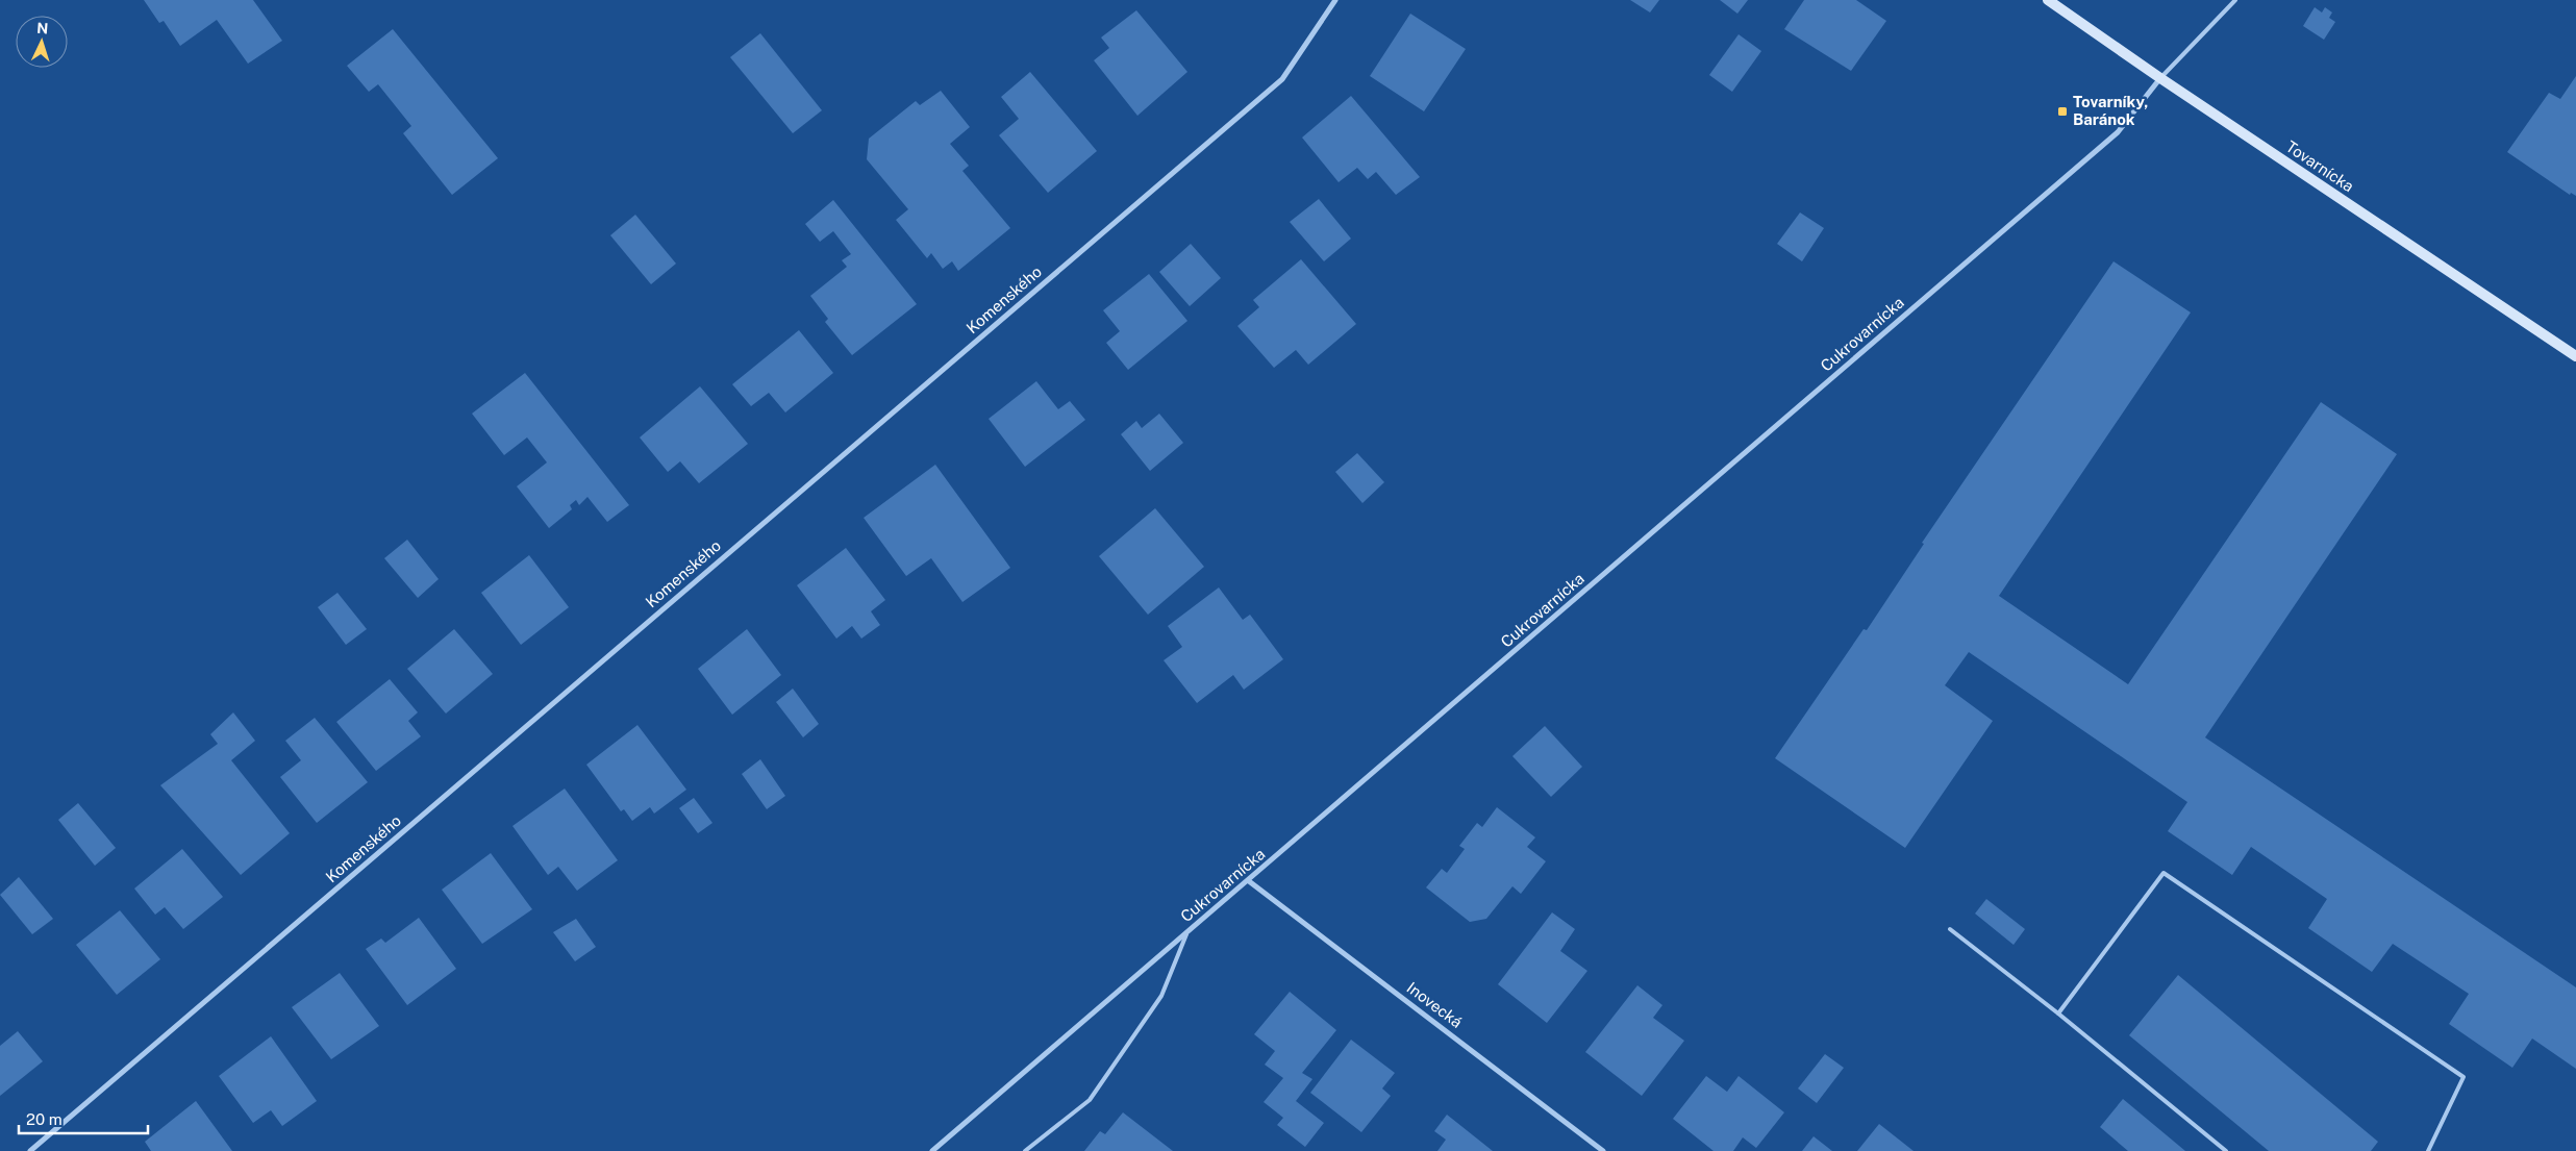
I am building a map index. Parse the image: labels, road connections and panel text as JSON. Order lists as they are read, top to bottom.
{
  "streets": {
    "main road": ["Tovarnícka"],
    "street": ["Komenského", "Cukrovarnícka", "Inovecká"]
  },
  "crossings": [
    ["Tovarnícka", "Cukrovarnícka"],
    ["Cukrovarnícka", "Inovecká"]
  ],
  "places": {
    "transit": ["Tovarníky, Baránok"]
  },
  "scale_bar": "20 m",
  "north": "top"
}
